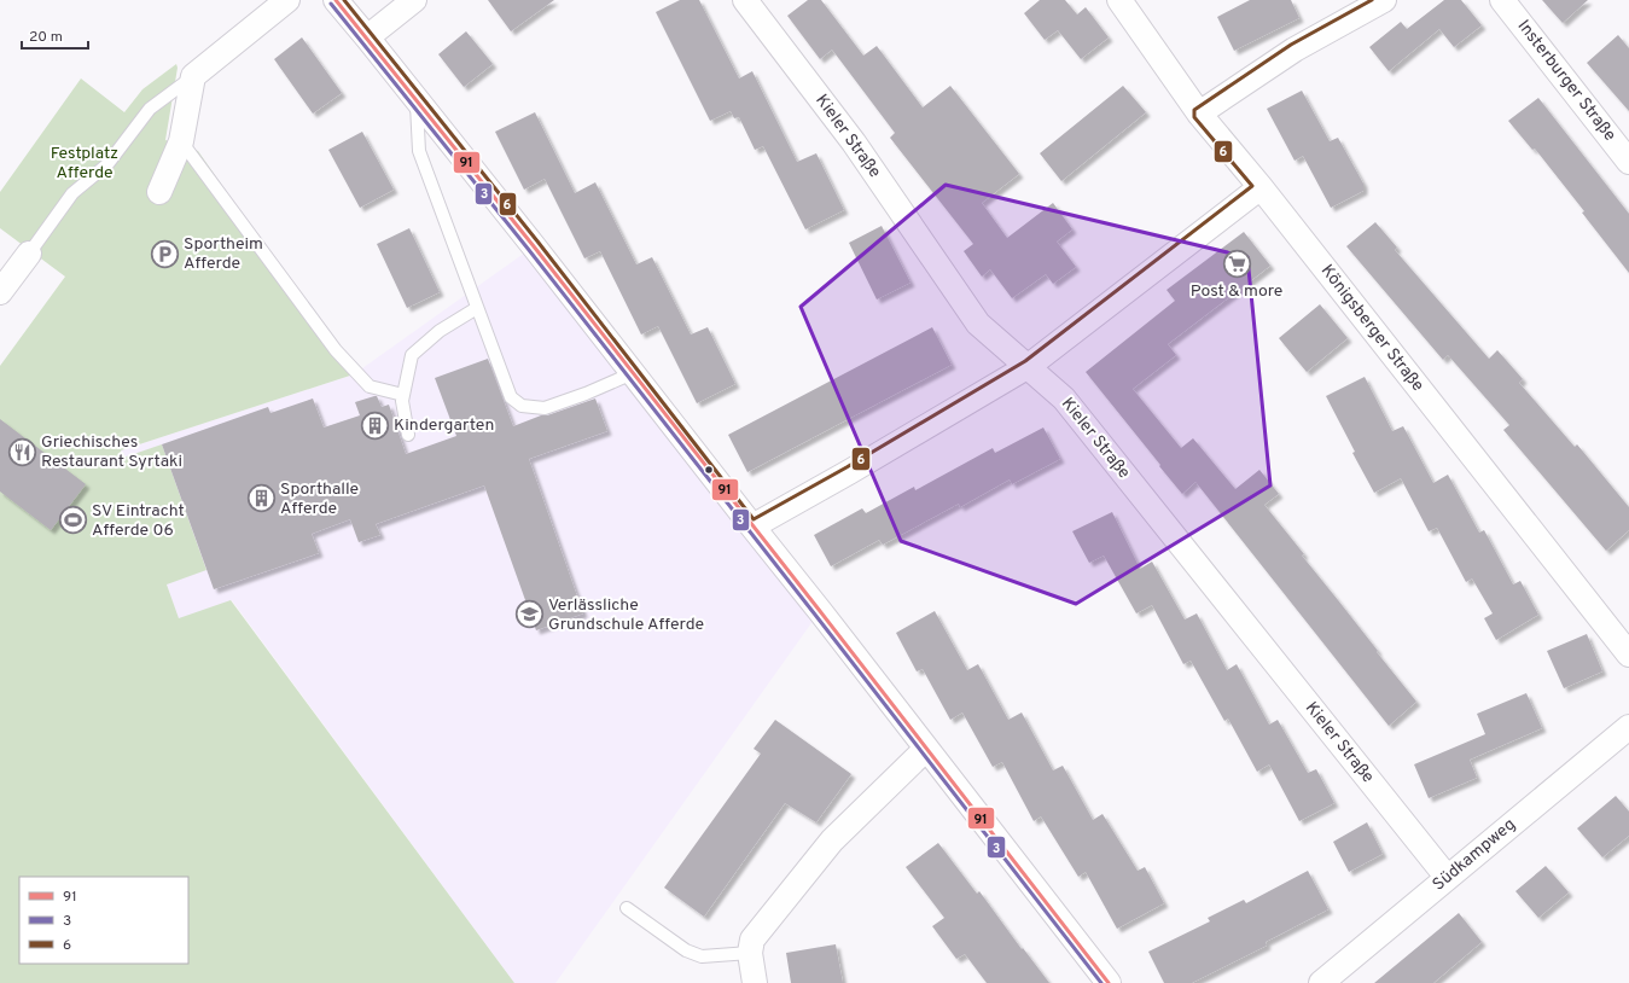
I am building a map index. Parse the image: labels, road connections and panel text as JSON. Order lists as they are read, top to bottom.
{
  "streets": {
    "street": [
      "Insterburger Straße",
      "Kieler Straße",
      "Königsberger Straße",
      "Südkampweg"
    ]
  },
  "crossings": [
    ["Kieler Straße", "Südkampweg"]
  ],
  "parks": ["Festplatz Afferde"],
  "places": {
    "parking": ["Sportheim Afferde"],
    "supermarket": ["Post & more"],
    "building": ["Kindergarten", "Sporthalle Afferde"],
    "restaurant": ["Griechisches Restaurant Syrtaki"],
    "sports": ["SV Eintracht Afferde 06"],
    "school or university": ["Verlässliche Grundschule Afferde"]
  },
  "lines": ["transit line 91", "transit line 6", "transit line 3"],
  "legend": ["91", "3", "6"],
  "scale_bar": "20 m"
}
